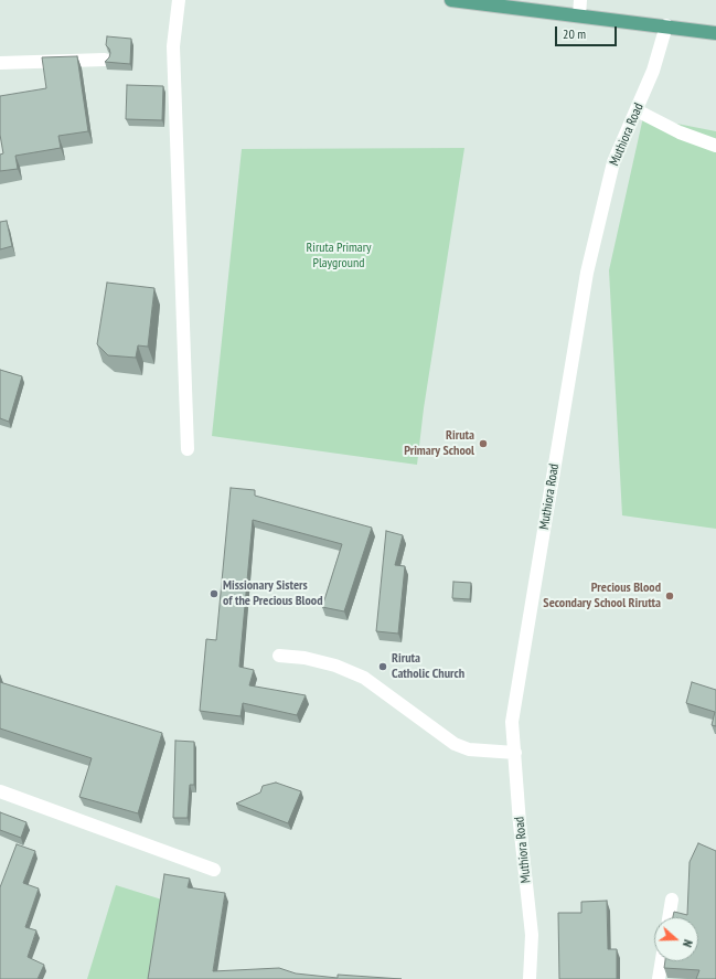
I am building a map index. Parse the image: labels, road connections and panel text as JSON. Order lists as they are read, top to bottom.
{
  "streets": {
    "street": ["Muthiora Road"]
  },
  "parks": ["Riruta Primary Playground"],
  "places": [
    "Riruta Primary School",
    "Missionary Sisters of the Precious Blood",
    "Precious Blood Secondary School Rirutta",
    "Riruta Catholic Church"
  ],
  "scale_bar": "20 m",
  "north": "right"
}
